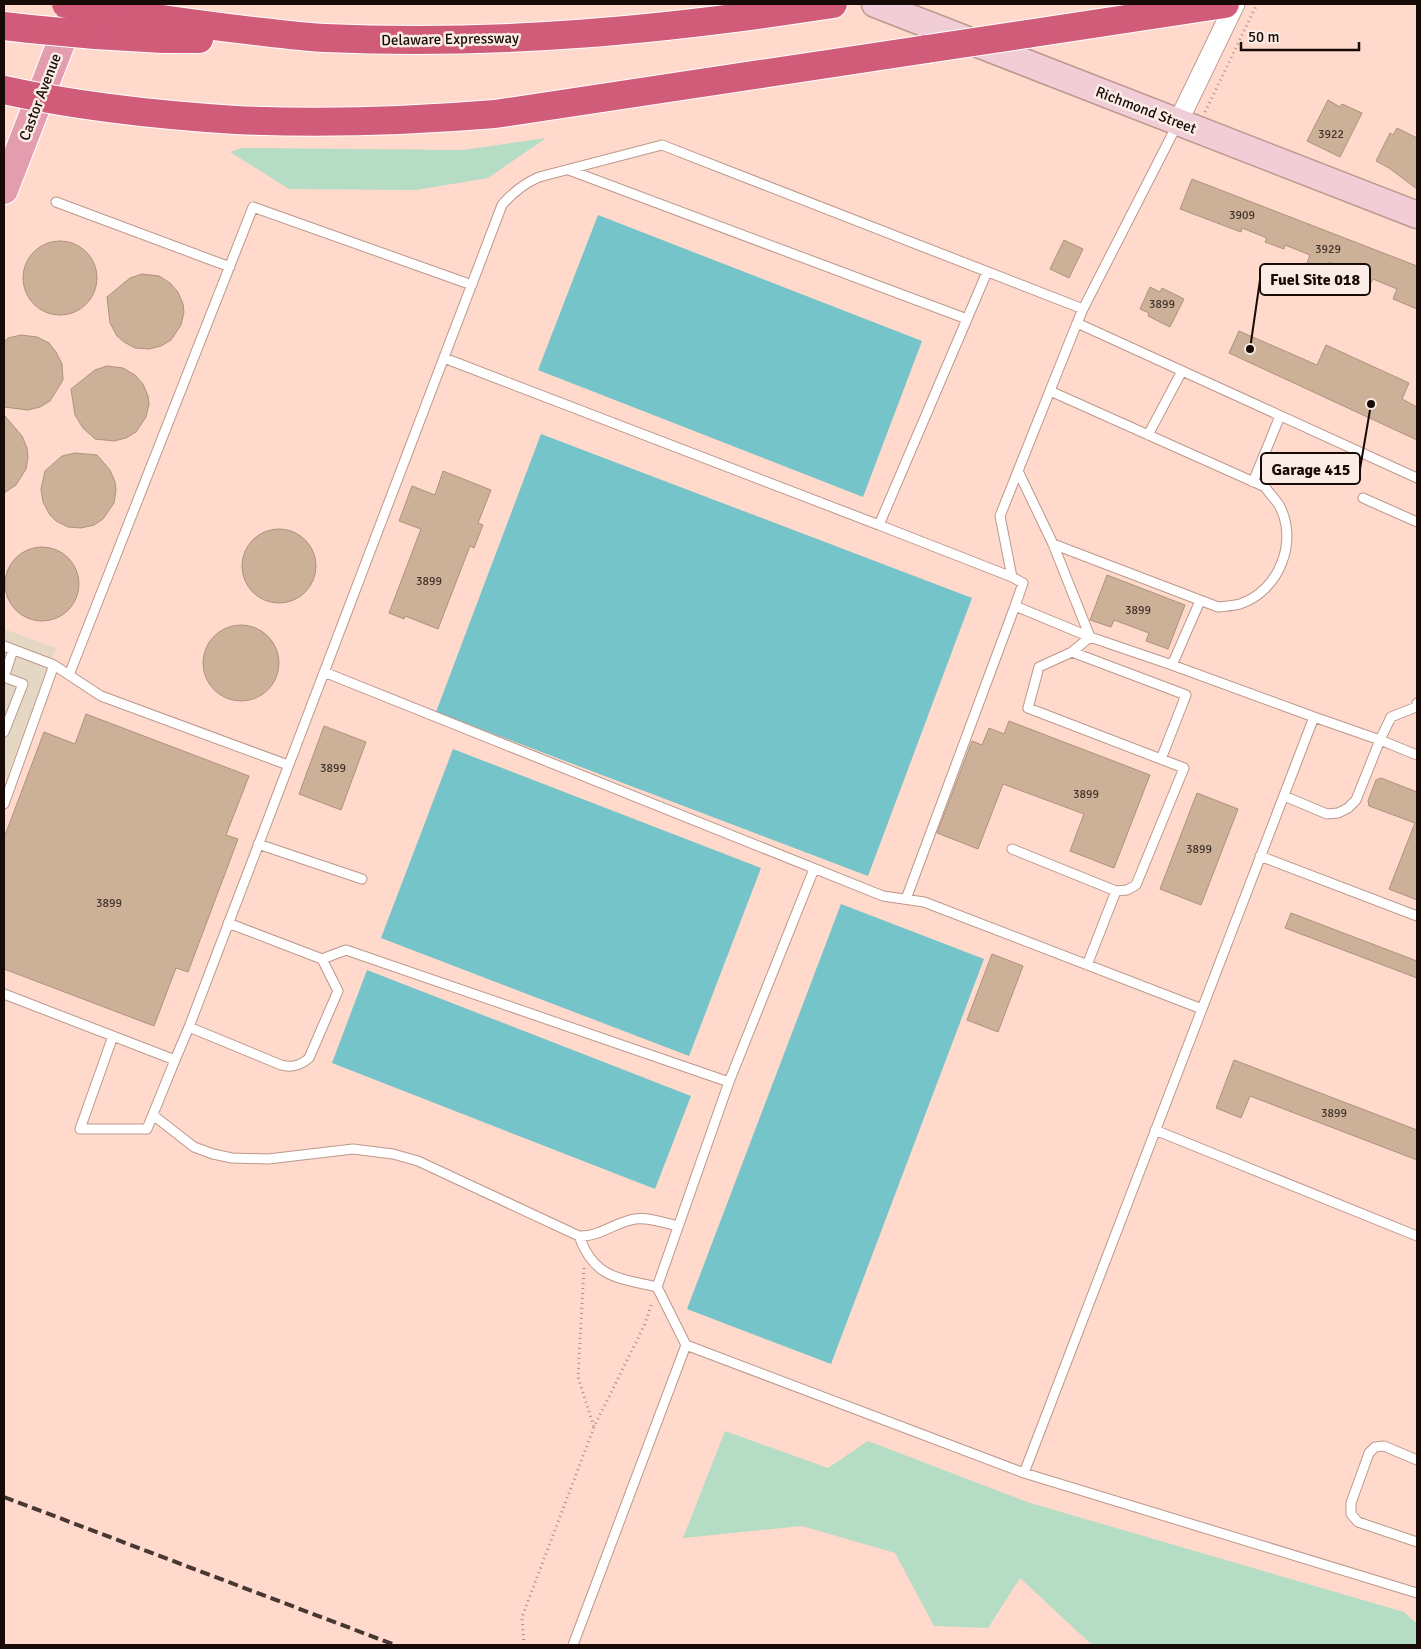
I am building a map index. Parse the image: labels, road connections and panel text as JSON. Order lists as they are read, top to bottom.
{
  "streets": {
    "highway": ["Delaware Expressway"],
    "main road": ["Castor Avenue", "Richmond Street"]
  },
  "places": ["Fuel Site 018", "Garage 415"],
  "house_numbers": [
    "3922",
    "3909",
    "3929",
    "3899",
    "3899",
    "3899",
    "3899",
    "3899",
    "3899",
    "3899",
    "3899"
  ],
  "scale_bar": "50 m"
}
